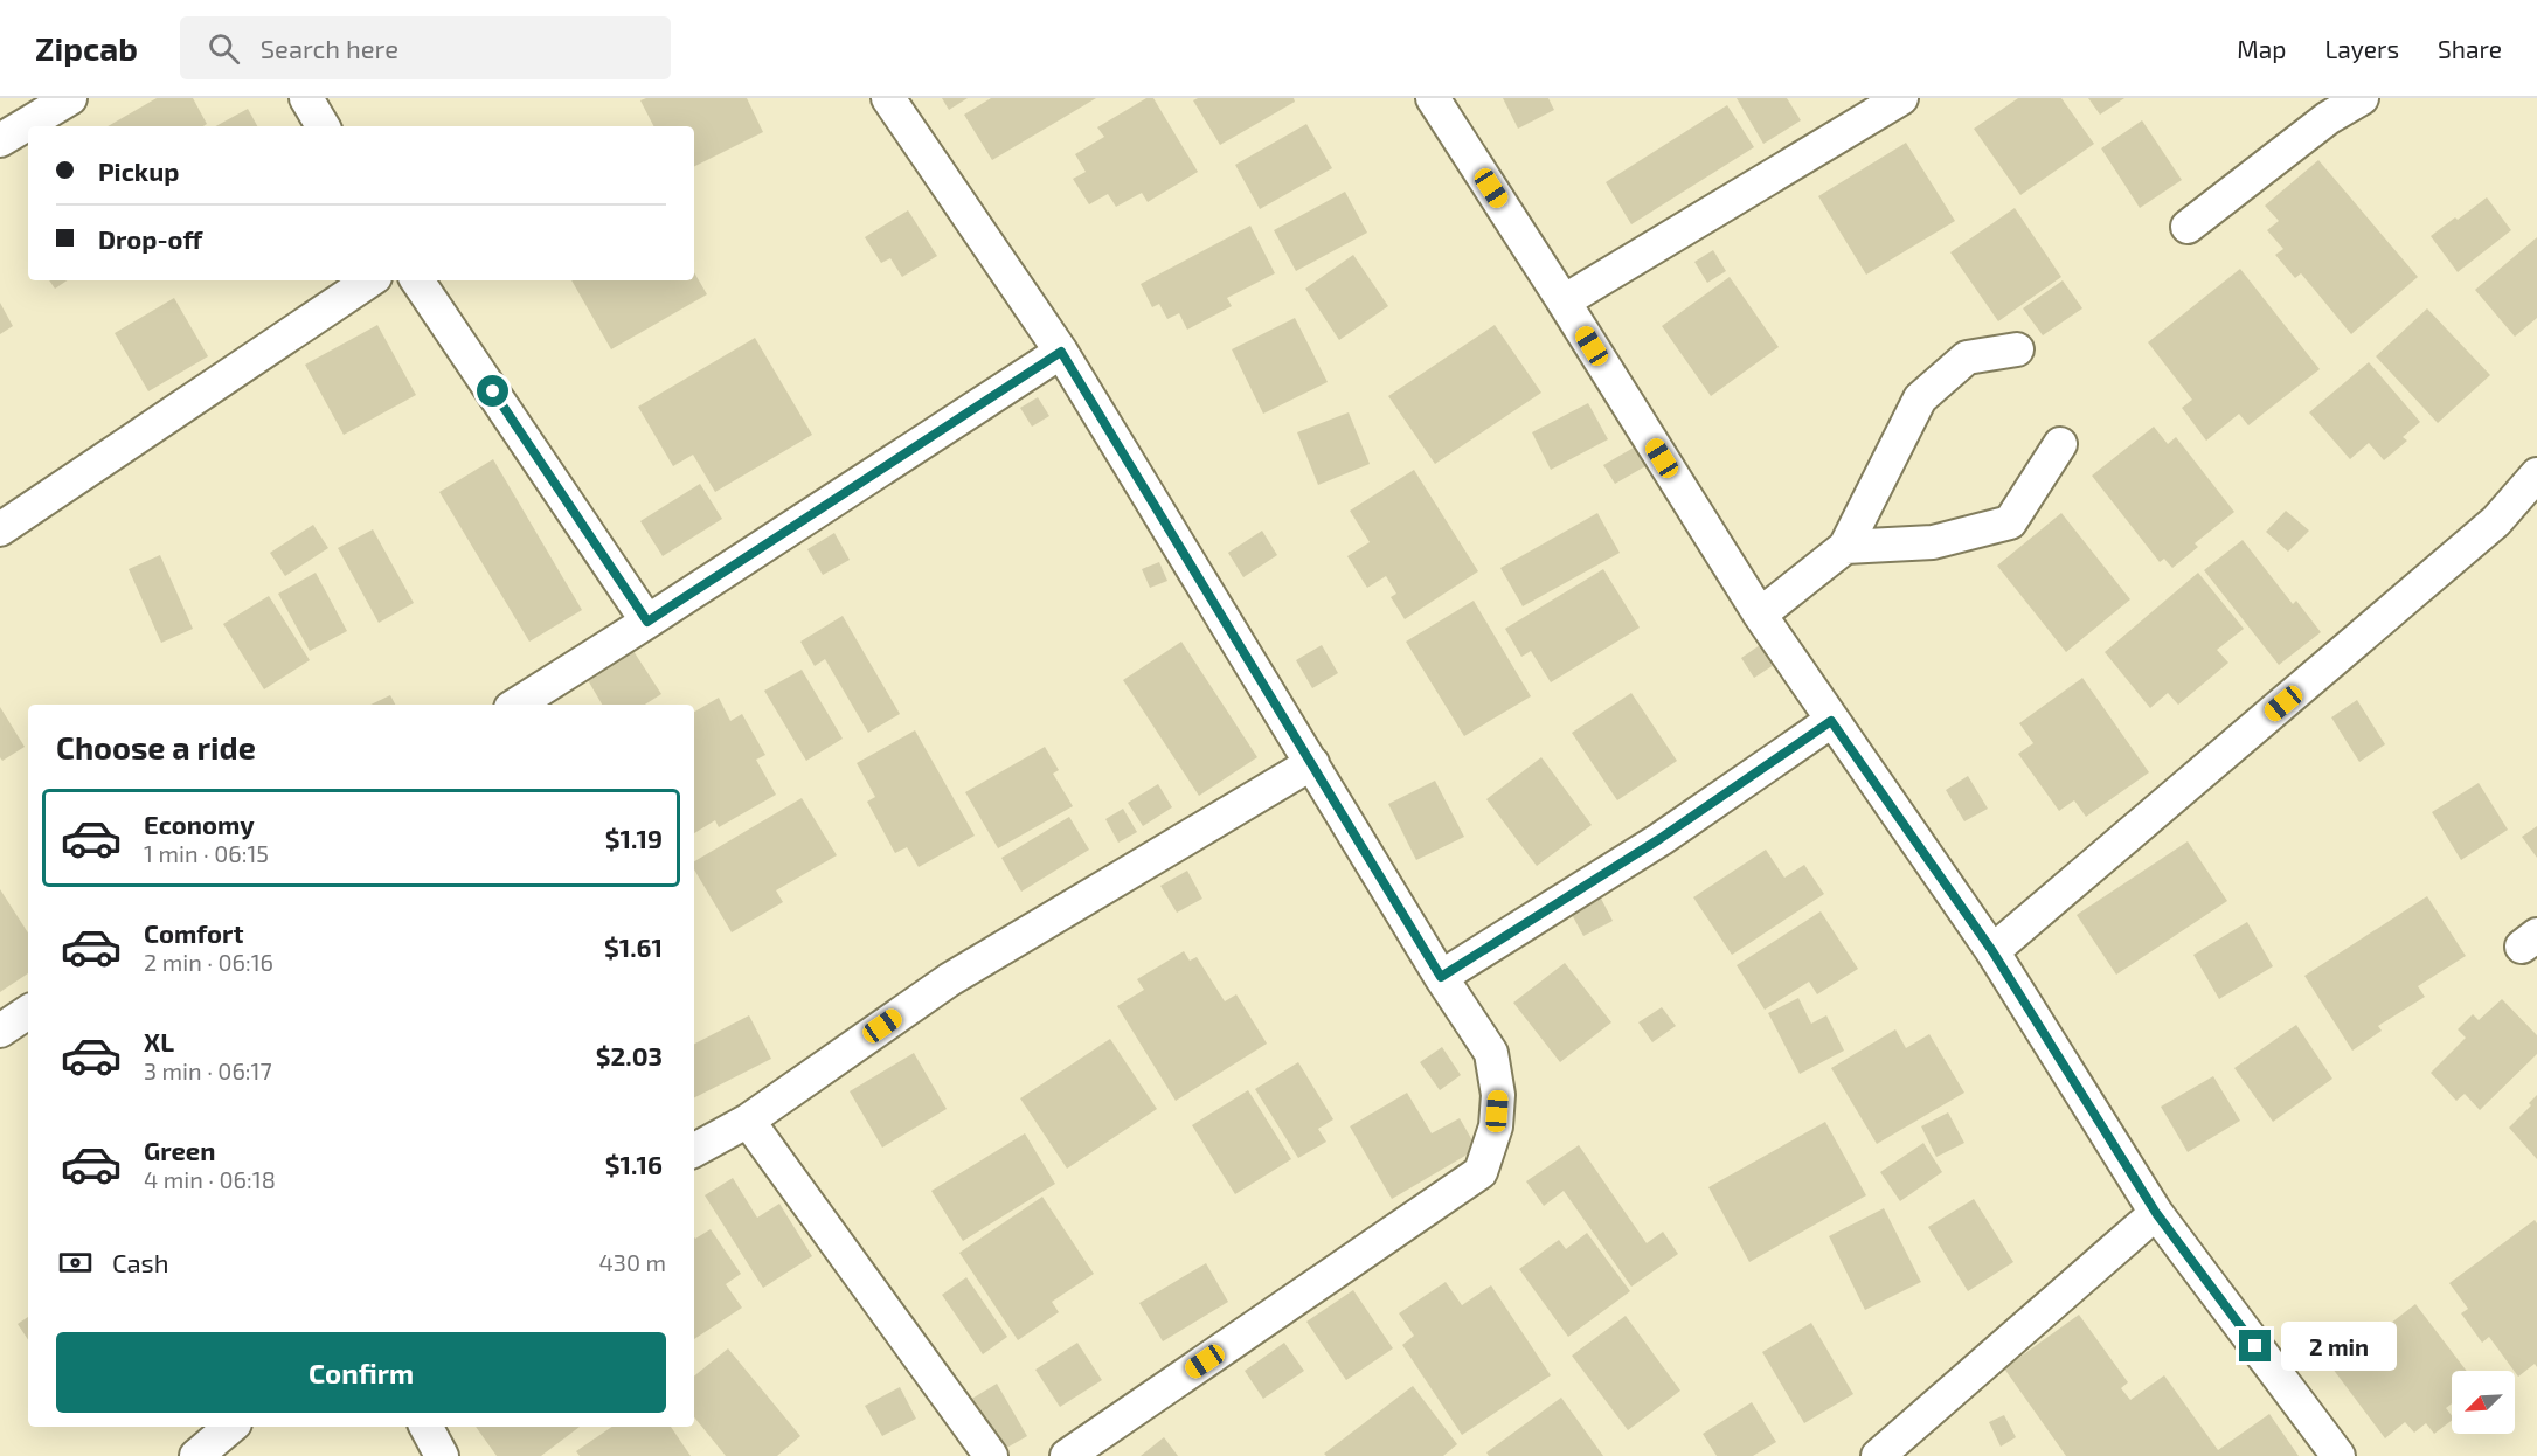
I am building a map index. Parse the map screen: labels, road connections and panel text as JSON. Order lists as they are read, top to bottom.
{
  "north": "bottom left",
  "page": {
    "header": "Zipcab",
    "search": "Search here",
    "nav": ["Map", "Layers", "Share"],
    "banner": ["Pickup", "Drop-off"],
    "heading": "Choose a ride",
    "list": [
      {
        "name": "Economy",
        "note": "1 min · 06:15",
        "value": "$1.19"
      },
      {
        "name": "Comfort",
        "note": "2 min · 06:16",
        "value": "$1.61"
      },
      {
        "name": "XL",
        "note": "3 min · 06:17",
        "value": "$2.03"
      },
      {
        "name": "Green",
        "note": "4 min · 06:18",
        "value": "$1.16"
      }
    ],
    "pay": ["Cash", "430 m"],
    "buttons": "Confirm",
    "bubble": "2 min"
  }
}
